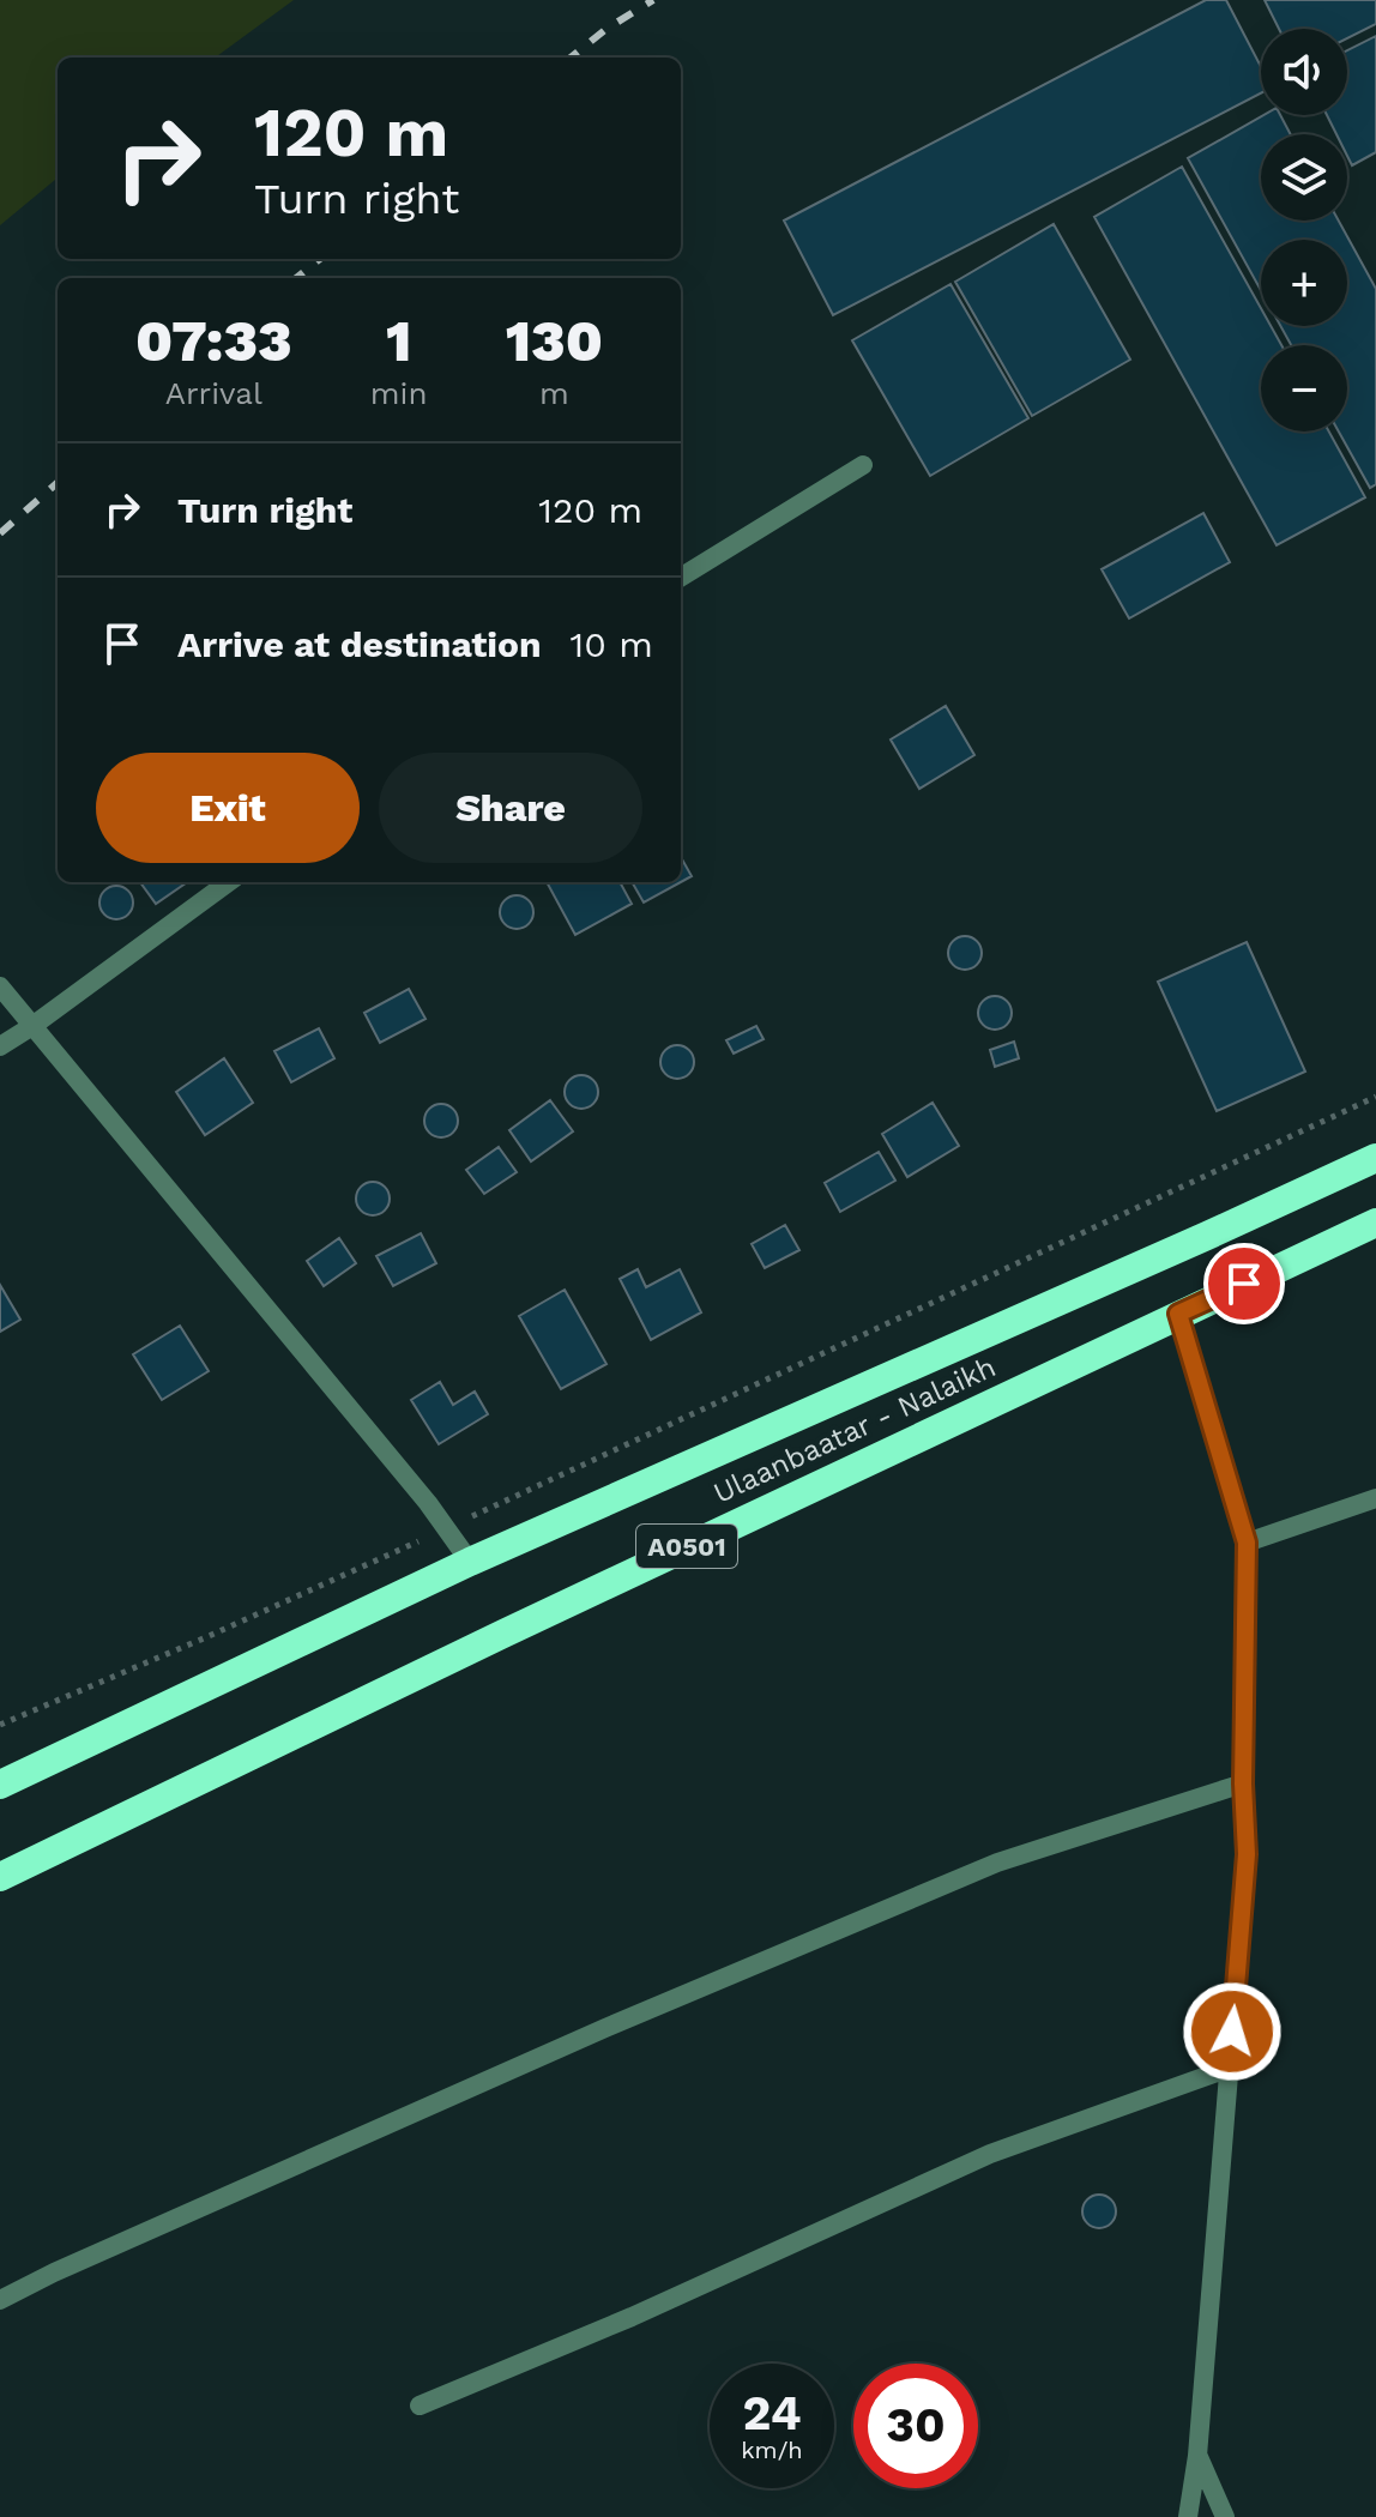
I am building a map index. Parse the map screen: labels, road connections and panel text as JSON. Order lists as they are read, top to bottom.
{
  "streets": {
    "highway": ["Ulaanbaatar - Nalaikh", "A0501"]
  },
  "page": {
    "map_buttons": ["+", "−"],
    "turn": ["120 m", "Turn right"],
    "eta": [
      "07:33",
      "Arrival",
      "1",
      "min",
      "130",
      "m"
    ],
    "list": [
      {
        "name": "Turn right",
        "value": "120 m"
      },
      {
        "name": "Arrive at destination",
        "value": "10 m"
      }
    ],
    "buttons": ["Exit", "Share"],
    "speed": "24 km/h",
    "limit": "30"
  }
}
